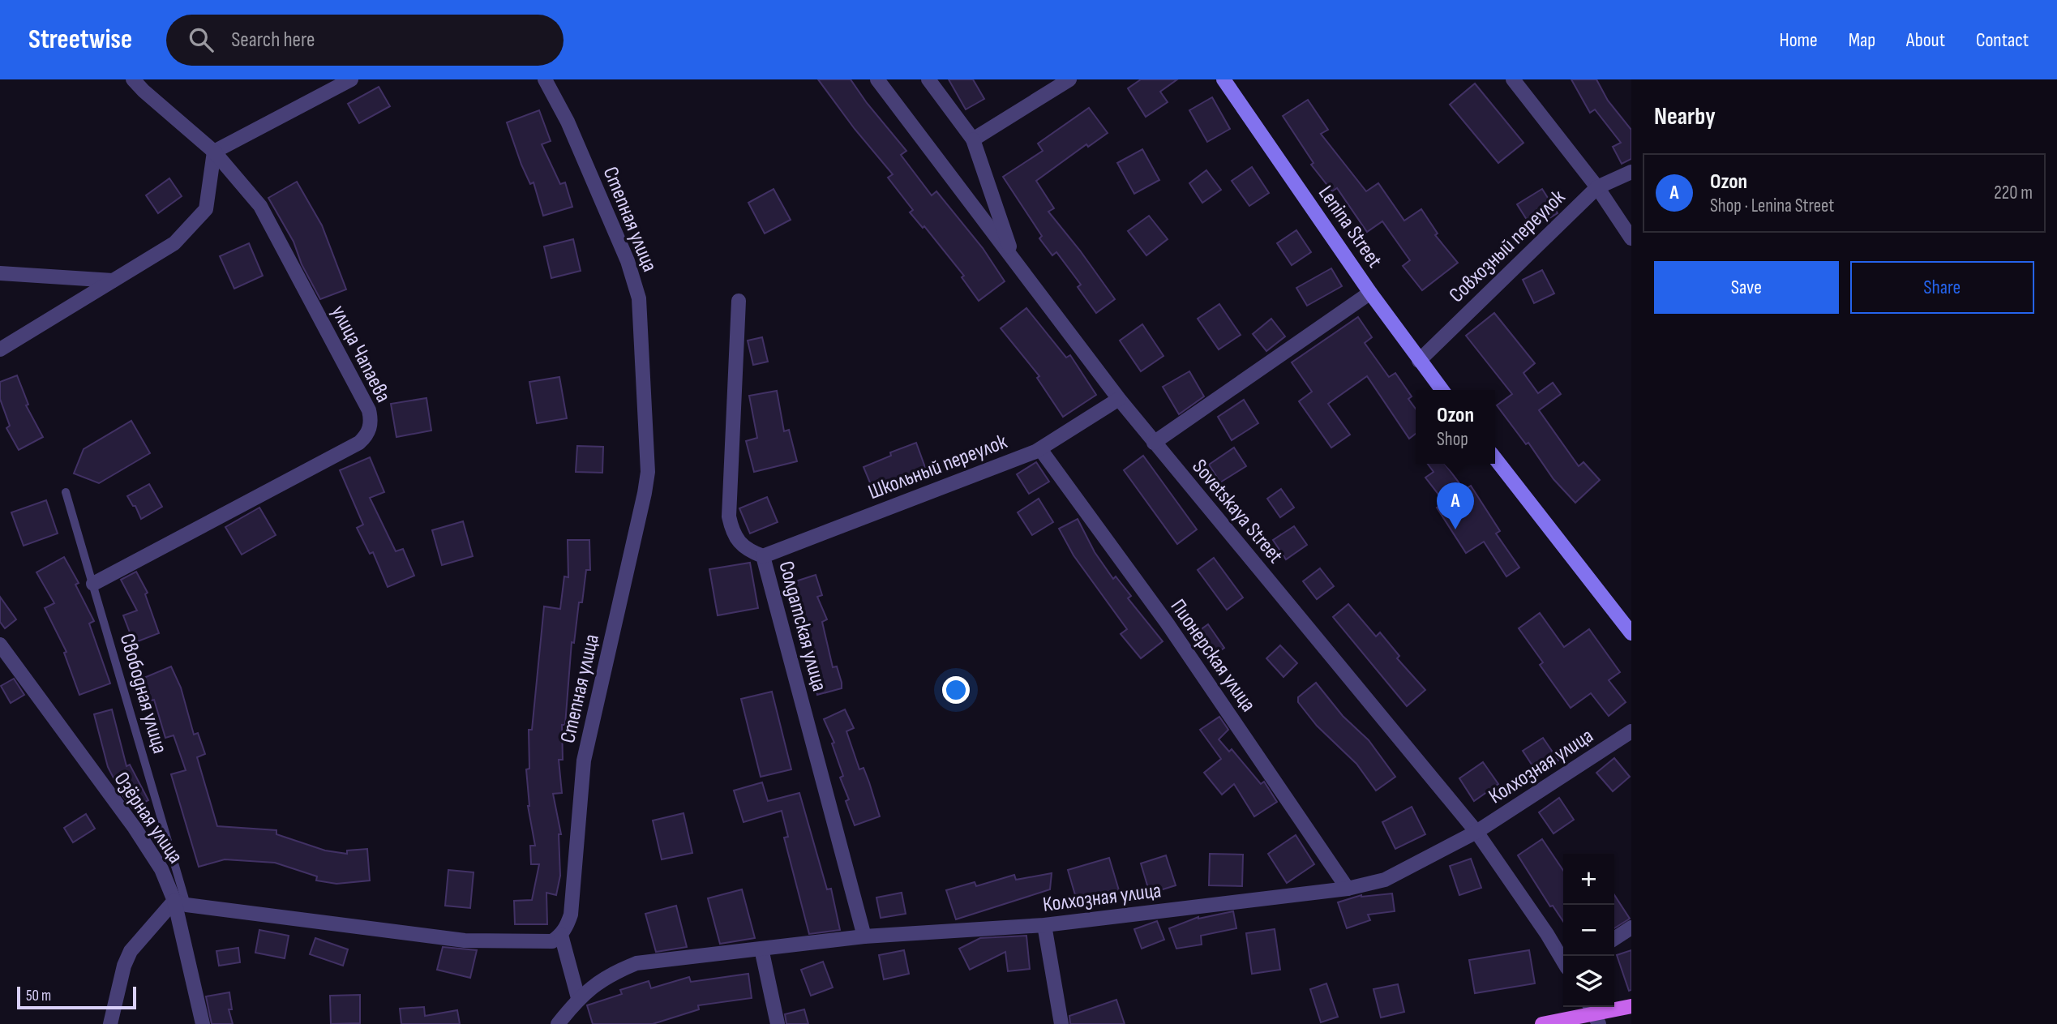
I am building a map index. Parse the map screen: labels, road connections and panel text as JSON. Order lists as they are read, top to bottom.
{
  "streets": {
    "main road": ["Lenina Street"],
    "street": [
      "Степная улица",
      "Совхозный переулок",
      "улица Чапаева",
      "Школьный переулок",
      "Sovetskaya Street",
      "Солдатская улица",
      "Пионерская улица",
      "Колхозная улица",
      "Озёрная улица"
    ],
    "lane": ["Свободная улица"]
  },
  "crossings": [
    ["Lenina Street", "Совхозный переулок"],
    ["улица Чапаева", "Свободная улица"],
    ["Школьный переулок", "Sovetskaya Street"],
    ["Школьный переулок", "Солдатская улица"],
    ["Школьный переулок", "Пионерская улица"],
    ["Sovetskaya Street", "Колхозная улица"],
    ["Солдатская улица", "Колхозная улица"],
    ["Пионерская улица", "Колхозная улица"],
    ["Свободная улица", "Озёрная улица"]
  ],
  "scale_bar": "50 m",
  "page": {
    "header": "Streetwise",
    "search": "Search here",
    "nav": [
      "Home",
      "Map",
      "About",
      "Contact"
    ],
    "heading": "Nearby",
    "list": [
      {
        "mark": "A",
        "name": "Ozon",
        "note": "Shop · Lenina Street",
        "value": "220 m"
      }
    ],
    "buttons": ["Save", "Share"],
    "popup": ["Ozon", "Shop"],
    "pins": "A",
    "map_buttons": ["+", "−"],
    "scale": "50 m"
  }
}
